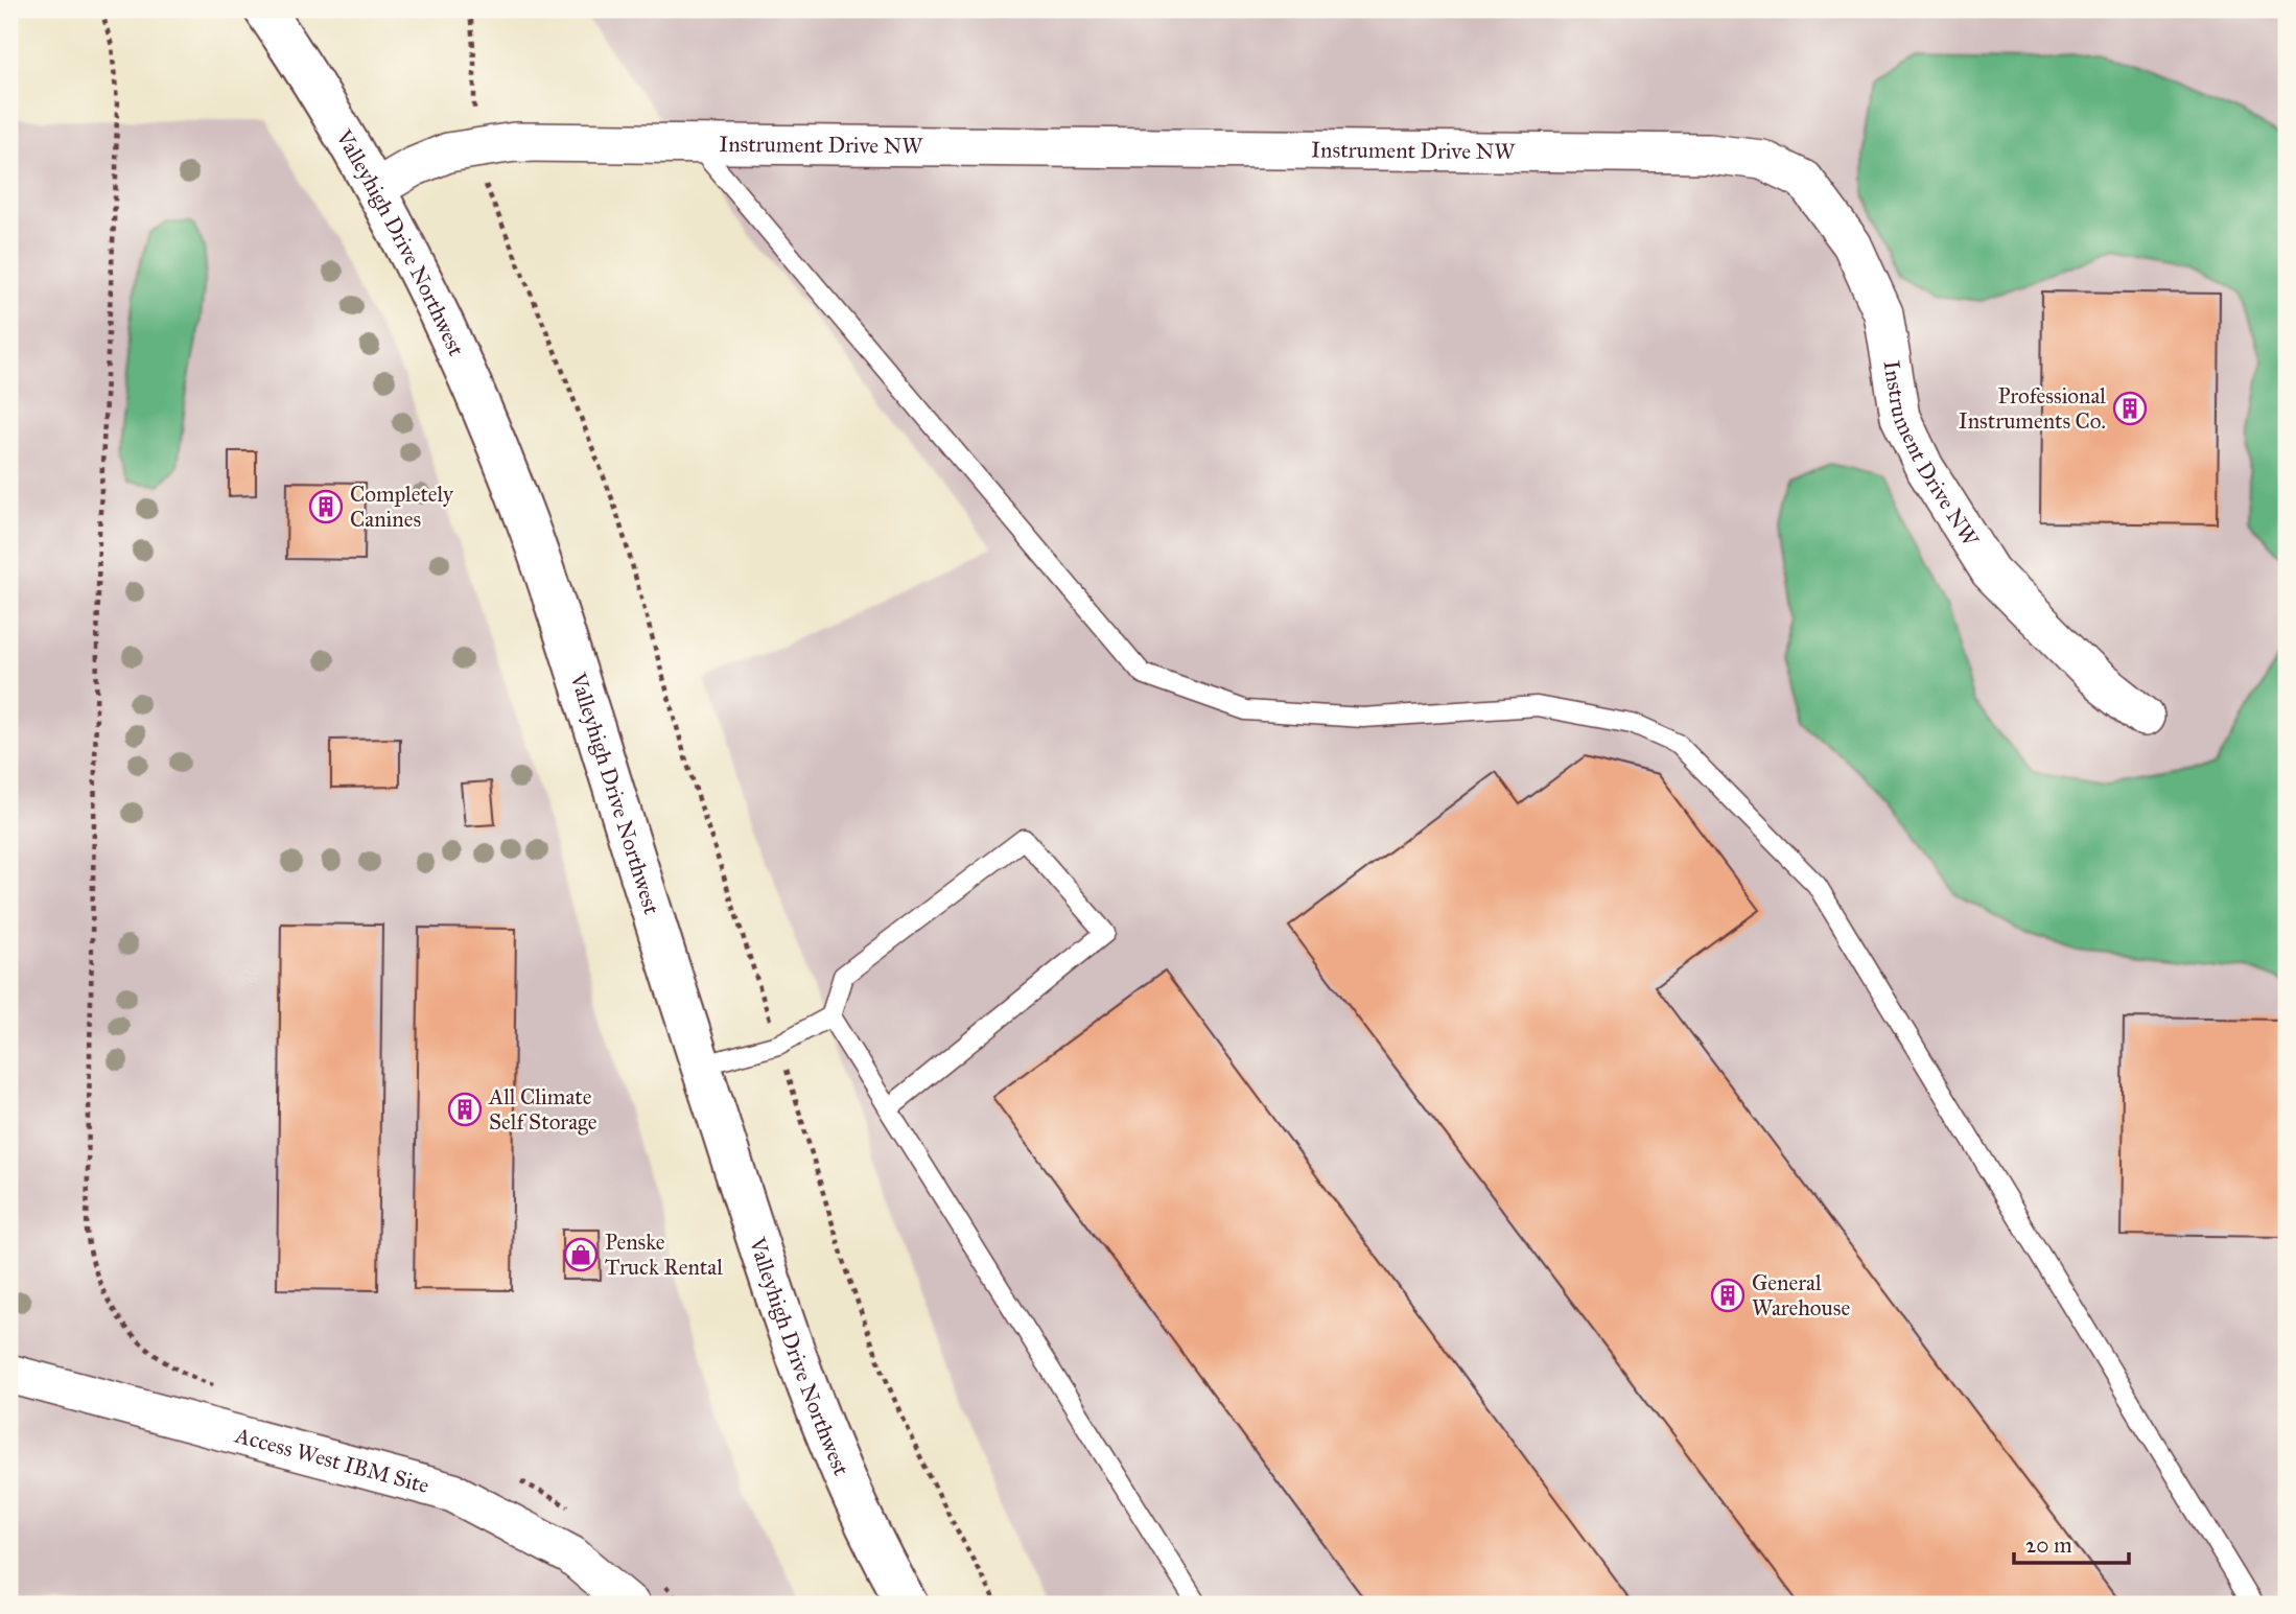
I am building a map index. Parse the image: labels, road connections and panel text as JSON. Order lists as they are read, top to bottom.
{
  "streets": {
    "main road": ["Valleyhigh Drive Northwest"],
    "street": ["Instrument Drive NW", "Access West IBM Site"]
  },
  "crossings": [
    ["Instrument Drive NW", "Valleyhigh Drive Northwest"]
  ],
  "places": {
    "building": [
      "Professional Instruments Co.",
      "Completely Canines",
      "All Climate Self Storage",
      "General Warehouse"
    ],
    "shop": ["Penske Truck Rental"]
  },
  "scale_bar": "20 m"
}
